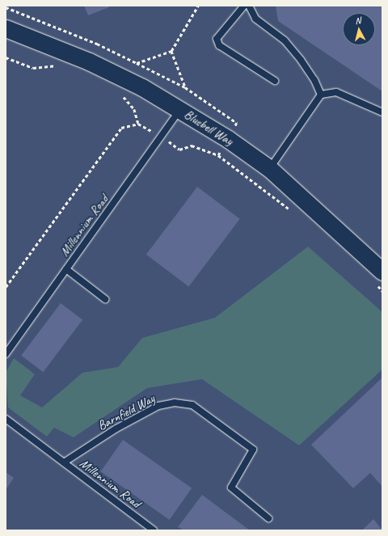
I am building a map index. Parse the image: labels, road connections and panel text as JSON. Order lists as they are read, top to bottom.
{
  "streets": {
    "main road": ["Bluebell Way"],
    "lane": ["Millennium Road", "Barnfield Way"]
  },
  "crossings": [
    ["Bluebell Way", "Millennium Road"],
    ["Millennium Road", "Barnfield Way"]
  ],
  "north": "top"
}
